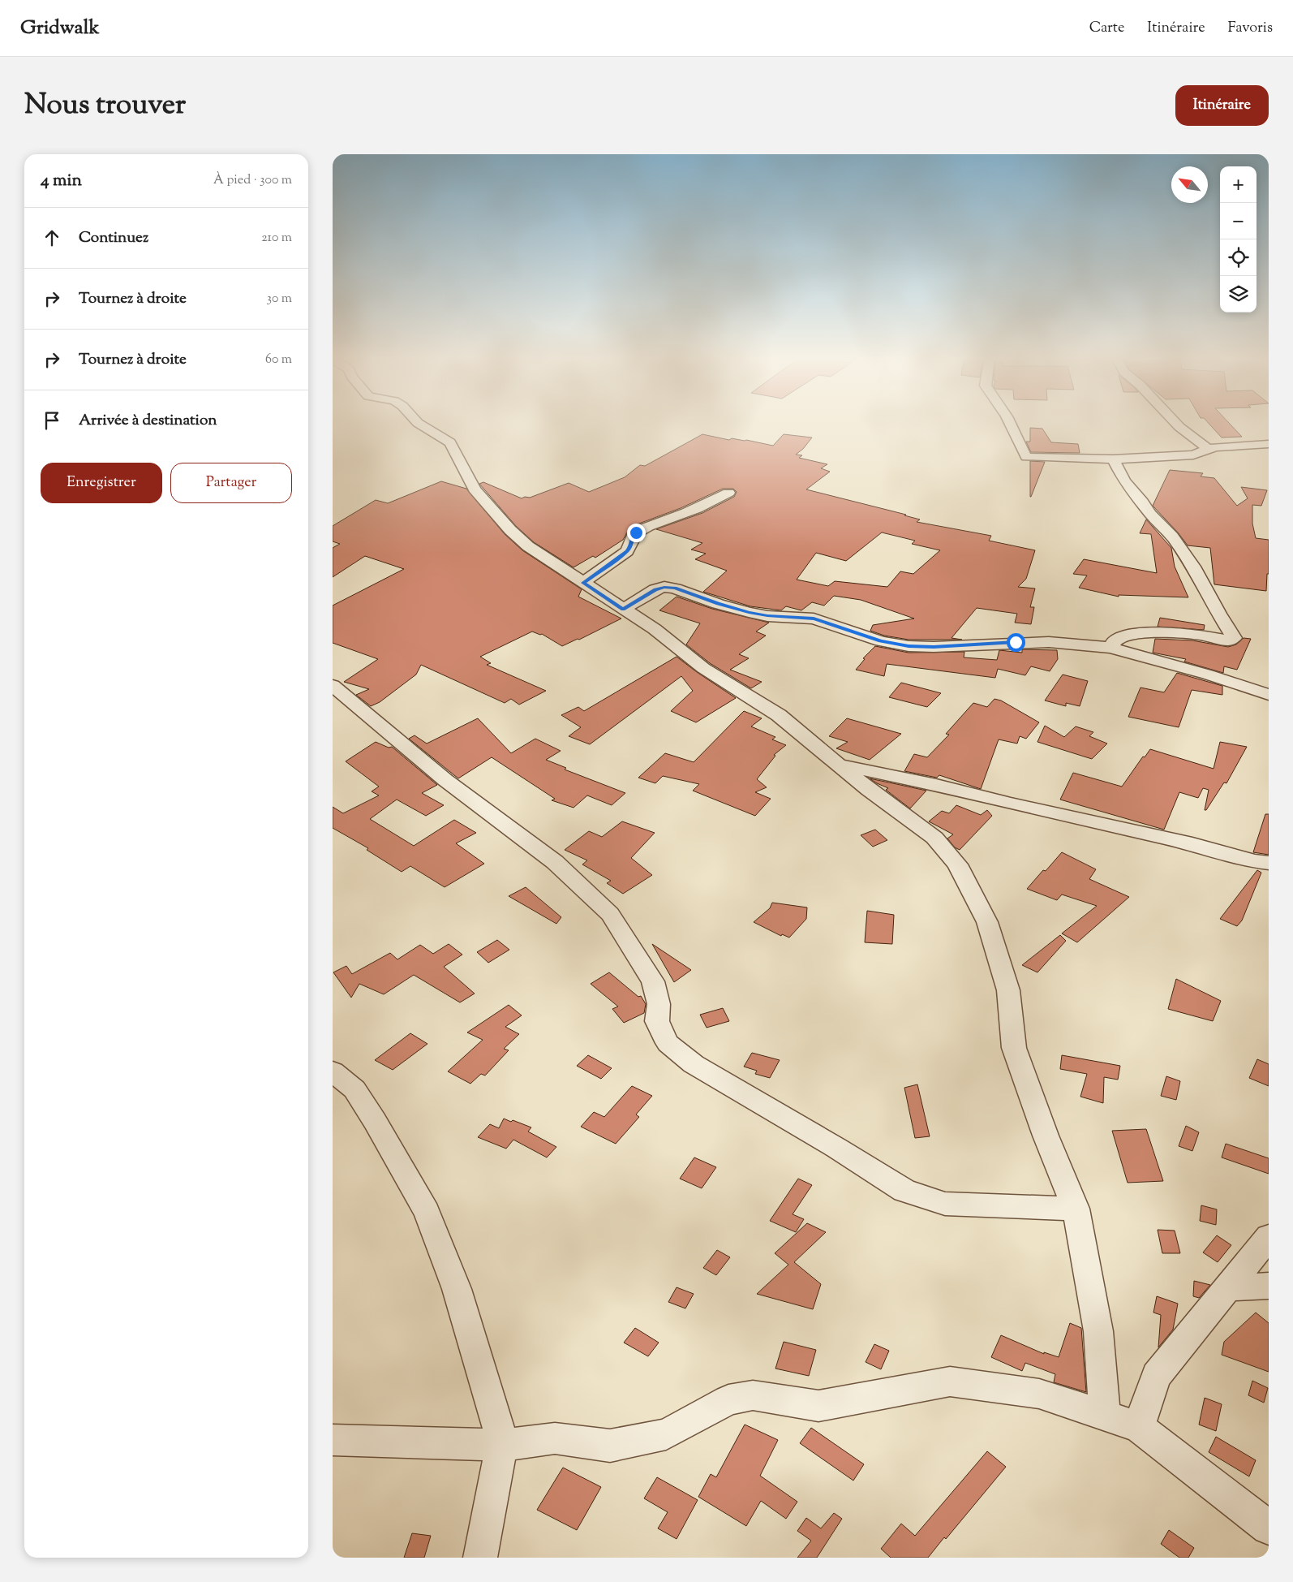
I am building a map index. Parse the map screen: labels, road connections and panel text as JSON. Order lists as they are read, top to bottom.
{
  "north": "top left",
  "page": {
    "header": "Gridwalk",
    "nav": ["Carte", "Itinéraire", "Favoris"],
    "title": "Nous trouver",
    "buttons": [
      "Itinéraire",
      ["Enregistrer", "Partager"]
    ],
    "heading": ["4 min", "À pied · 300 m"],
    "map_buttons": ["+", "−"],
    "list": [
      ["Continuez", "210 m"],
      ["Tournez à droite", "30 m"],
      ["Tournez à droite", "60 m"],
      "Arrivée à destination"
    ]
  }
}
